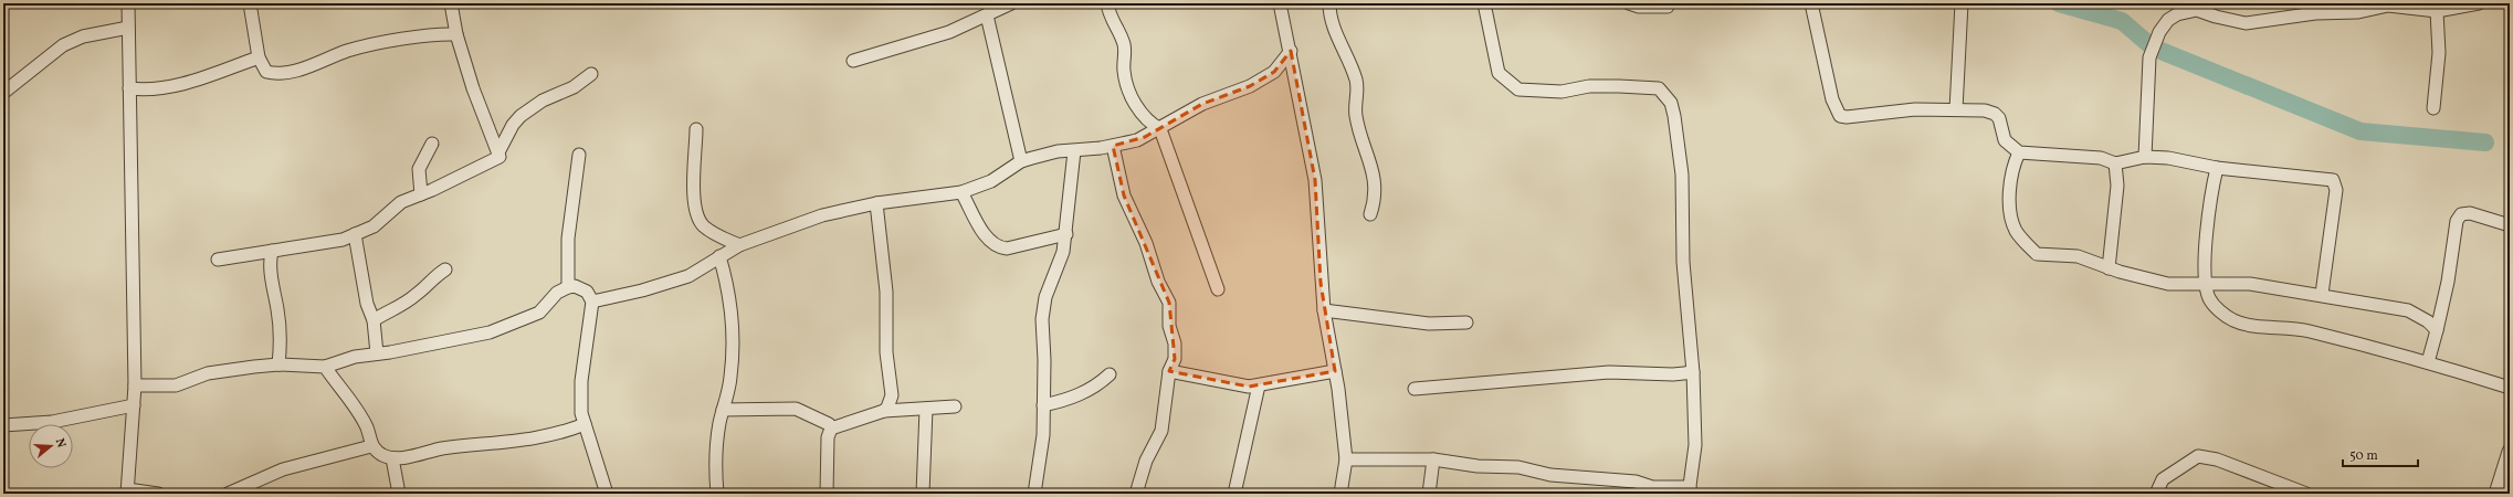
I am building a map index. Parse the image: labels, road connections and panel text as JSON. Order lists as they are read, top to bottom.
{
  "scale_bar": "50 m",
  "north": "right"
}
